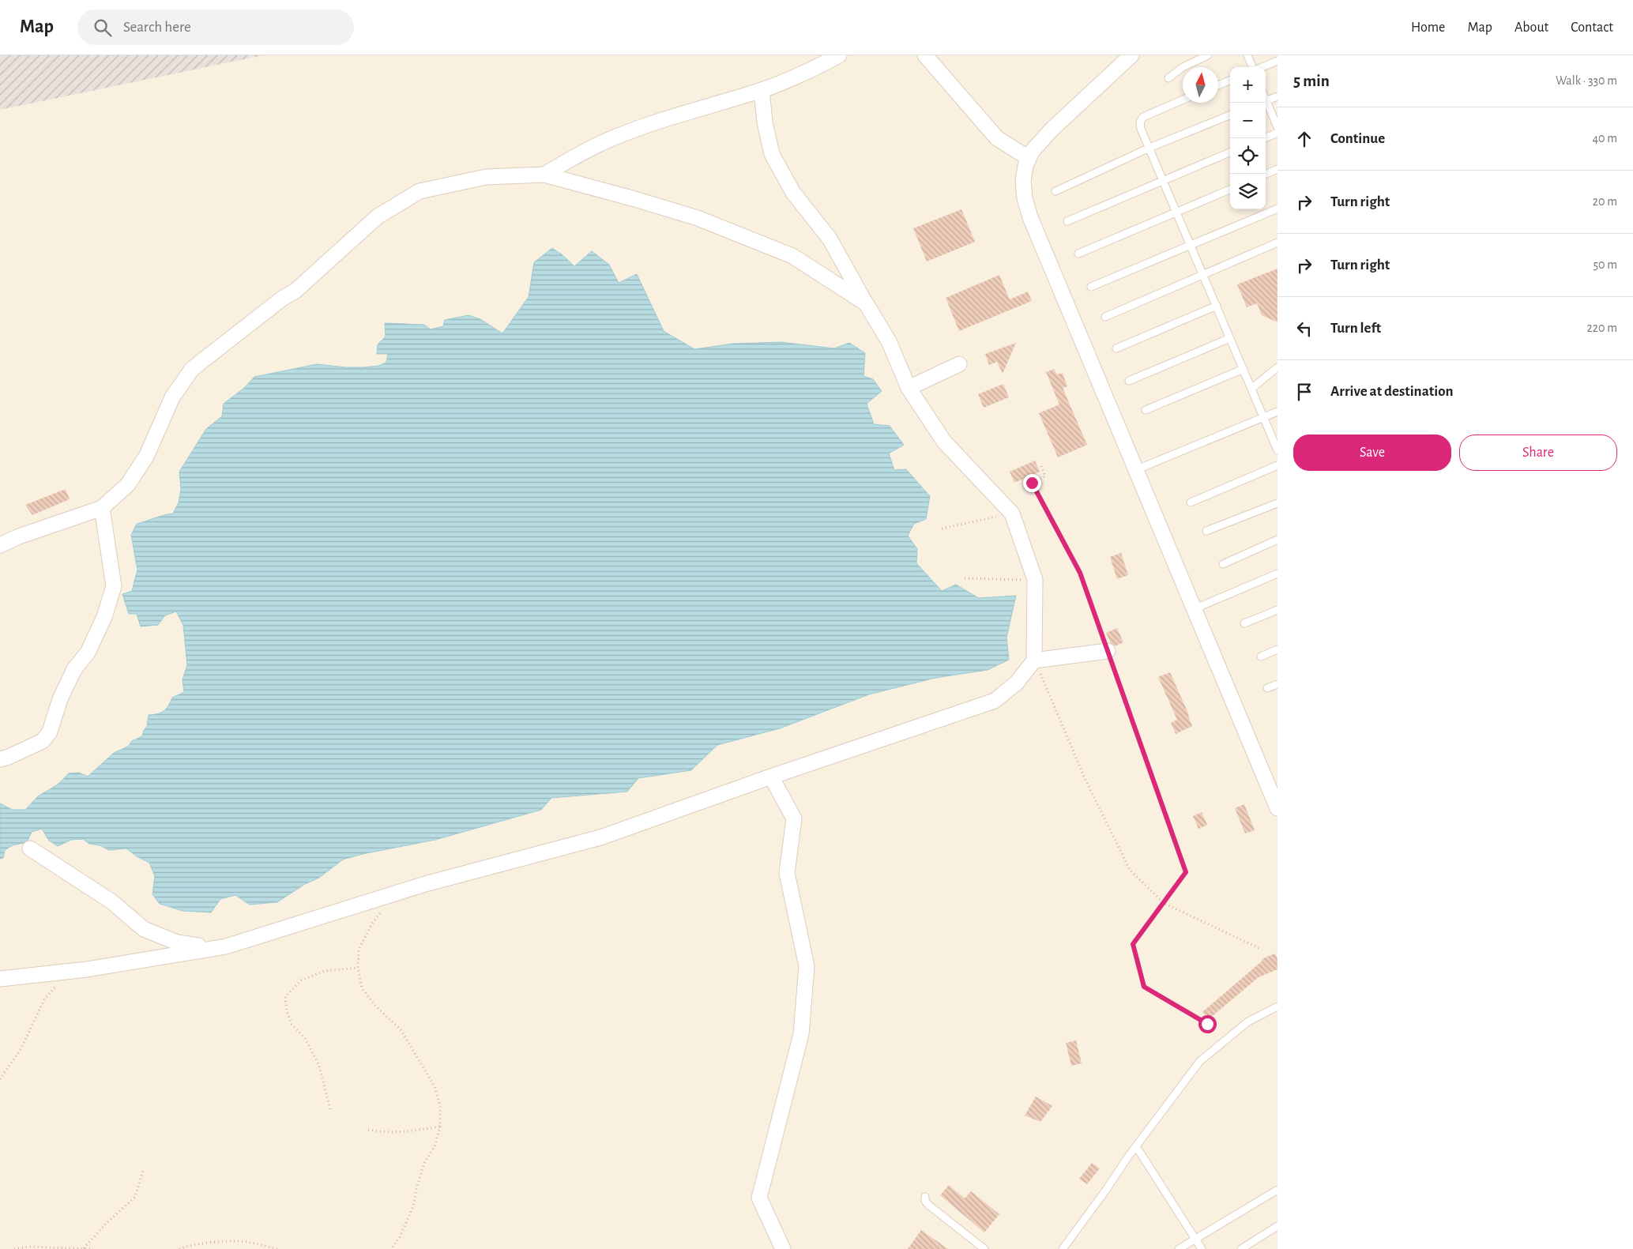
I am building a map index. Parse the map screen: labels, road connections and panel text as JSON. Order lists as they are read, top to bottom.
{
  "north": "top",
  "page": {
    "header": "Map",
    "search": "Search here",
    "nav": [
      "Home",
      "Map",
      "About",
      "Contact"
    ],
    "heading": ["5 min", "Walk · 330 m"],
    "map_buttons": ["+", "−"],
    "list": [
      ["Continue", "40 m"],
      ["Turn right", "20 m"],
      ["Turn right", "50 m"],
      ["Turn left", "220 m"],
      "Arrive at destination"
    ],
    "buttons": ["Save", "Share"]
  }
}
